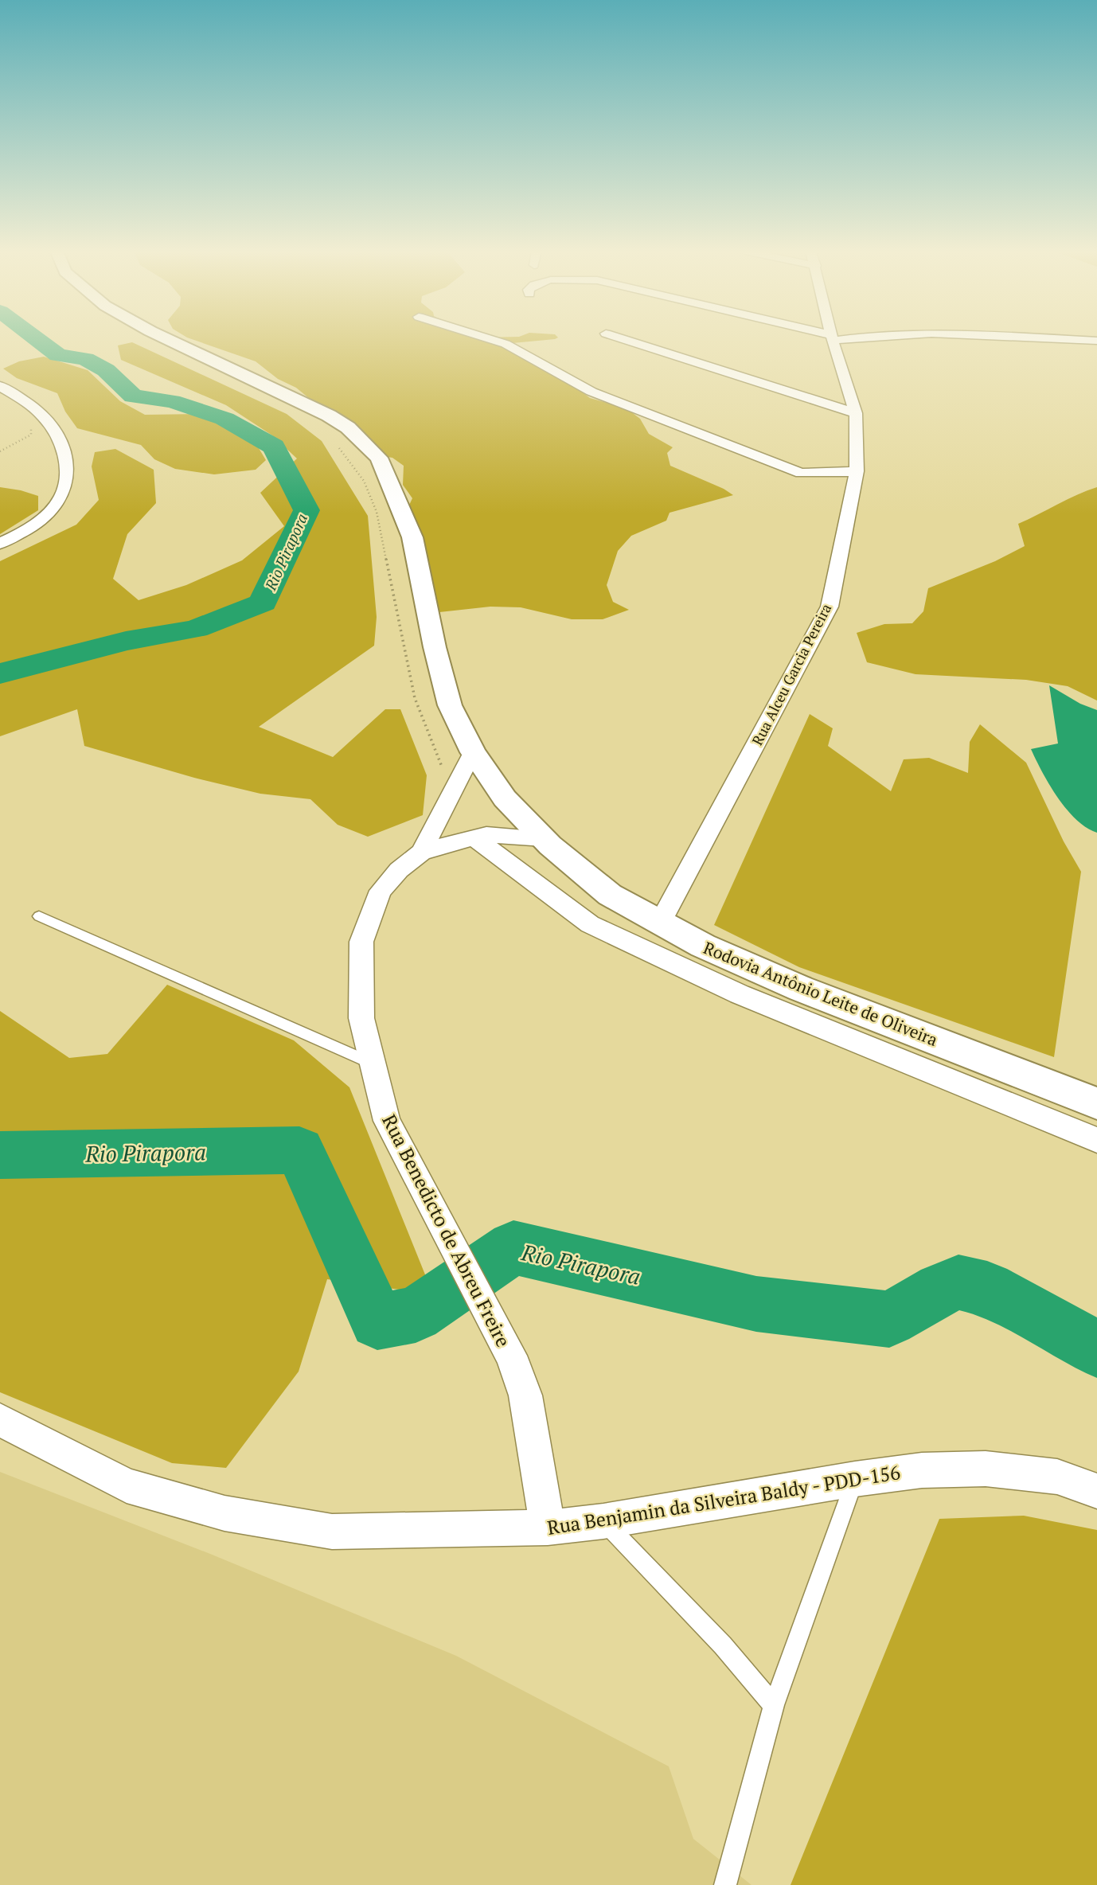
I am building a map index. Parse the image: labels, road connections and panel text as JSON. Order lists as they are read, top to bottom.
{
  "streets": {
    "main road": ["Rodovia Antônio Leite de Oliveira"],
    "street": ["Rua Alceu Garcia Pereira", "Rua Benedicto de Abreu Freire", "Rua Benjamin da Silveira Baldy - PDD-156"]
  },
  "crossings": [
    ["Rua Alceu Garcia Pereira", "Rodovia Antônio Leite de Oliveira"],
    ["Rodovia Antônio Leite de Oliveira", "Rua Benedicto de Abreu Freire"],
    ["Rua Benedicto de Abreu Freire", "Rua Benjamin da Silveira Baldy - PDD-156"]
  ],
  "water": ["Rio Pirapora"]
}
